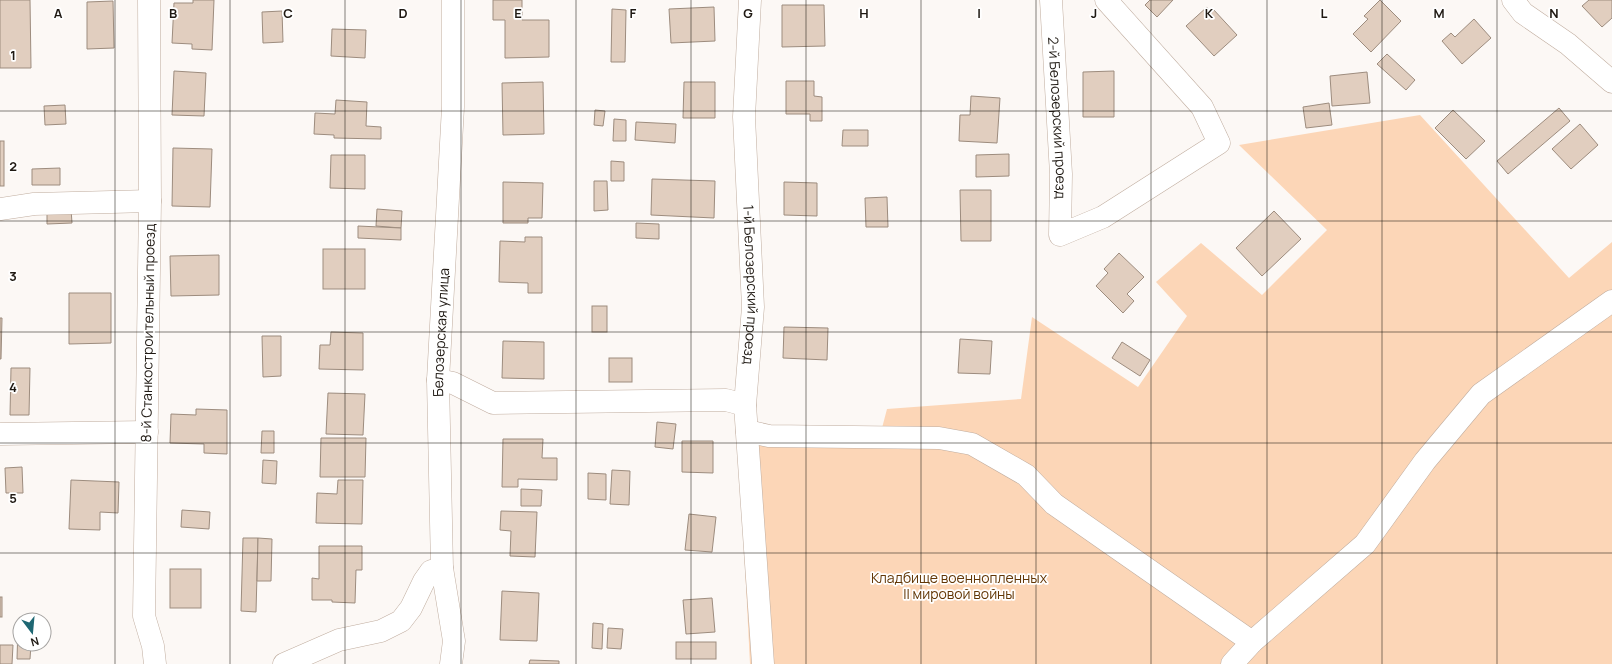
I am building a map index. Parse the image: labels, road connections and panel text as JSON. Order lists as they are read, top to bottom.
{
  "streets": {
    "street": [
      "2-й Белозерский проезд",
      "1-й Белозерский проезд",
      "Белозерская улица",
      "8-й Станкостроительный проезд"
    ]
  },
  "parks": ["Кладбище военнопленных II мировой войны"],
  "north": "bottom",
  "grid": {
    "columns": [
      "A",
      "B",
      "C",
      "D",
      "E",
      "F",
      "G",
      "H",
      "I",
      "J",
      "K",
      "L",
      "M",
      "N"
    ],
    "rows": [
      "1",
      "2",
      "3",
      "4",
      "5"
    ]
  }
}
